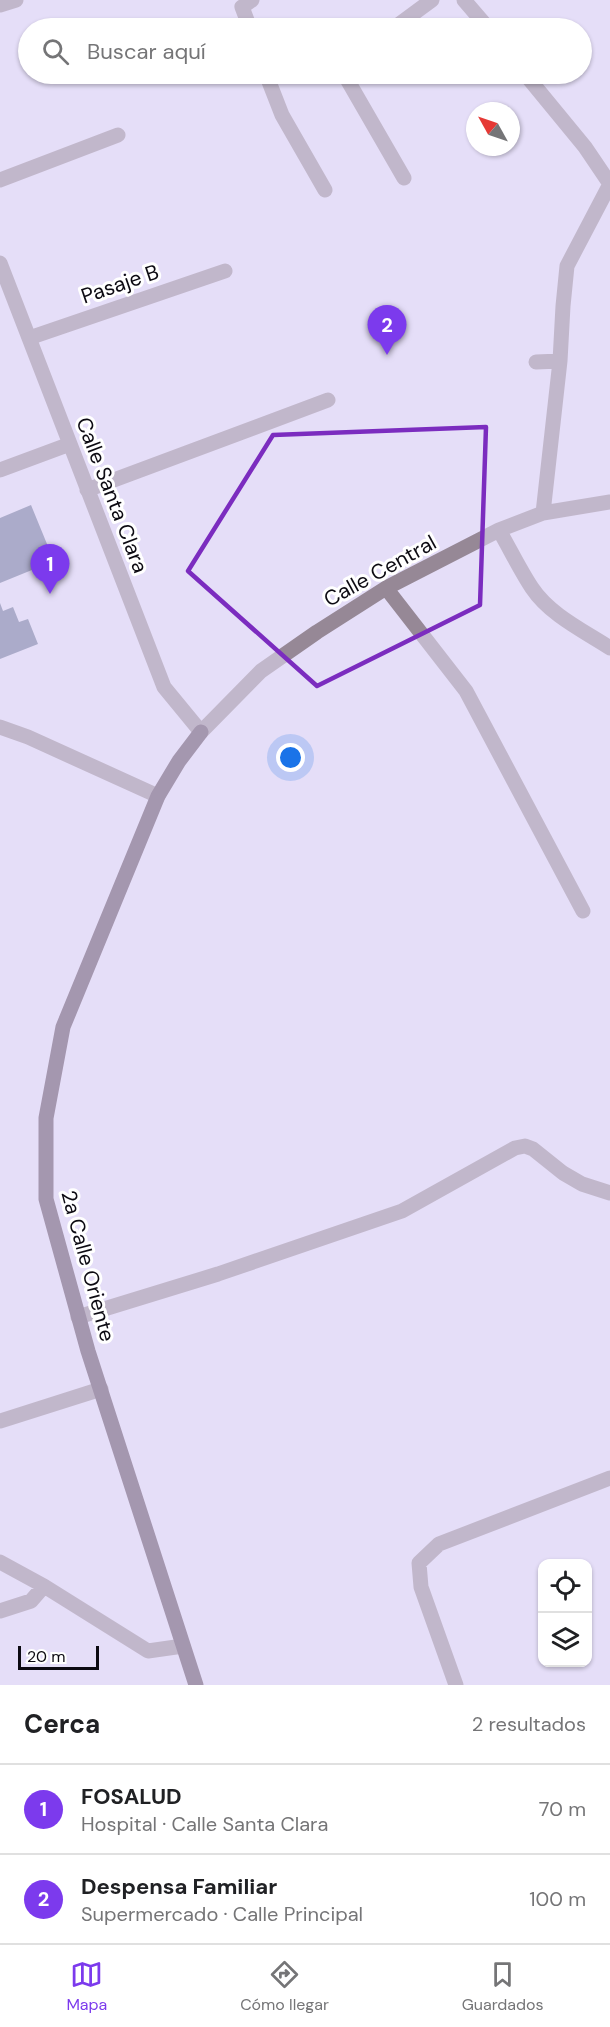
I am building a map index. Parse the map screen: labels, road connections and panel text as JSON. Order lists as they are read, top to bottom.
{
  "streets": {
    "main road": ["2a Calle Oriente"],
    "street": ["Pasaje B", "Calle Santa Clara", "Calle Central"]
  },
  "crossings": [
    ["Pasaje B", "Calle Santa Clara"],
    ["Calle Santa Clara", "Calle Central"],
    ["Calle Santa Clara", "2a Calle Oriente"],
    ["Calle Central", "2a Calle Oriente"]
  ],
  "scale_bar": "20 m",
  "north": "top left",
  "page": {
    "search": "Buscar aquí",
    "pins": ["2", "1"],
    "scale": "20 m",
    "heading": ["Cerca", "2 resultados"],
    "list": [
      {
        "mark": "1",
        "name": "FOSALUD",
        "note": "Hospital · Calle Santa Clara",
        "value": "70 m"
      },
      {
        "mark": "2",
        "name": "Despensa Familiar",
        "note": "Supermercado · Calle Principal",
        "value": "100 m"
      }
    ],
    "nav": ["Mapa", "Cómo llegar", "Guardados"]
  }
}
